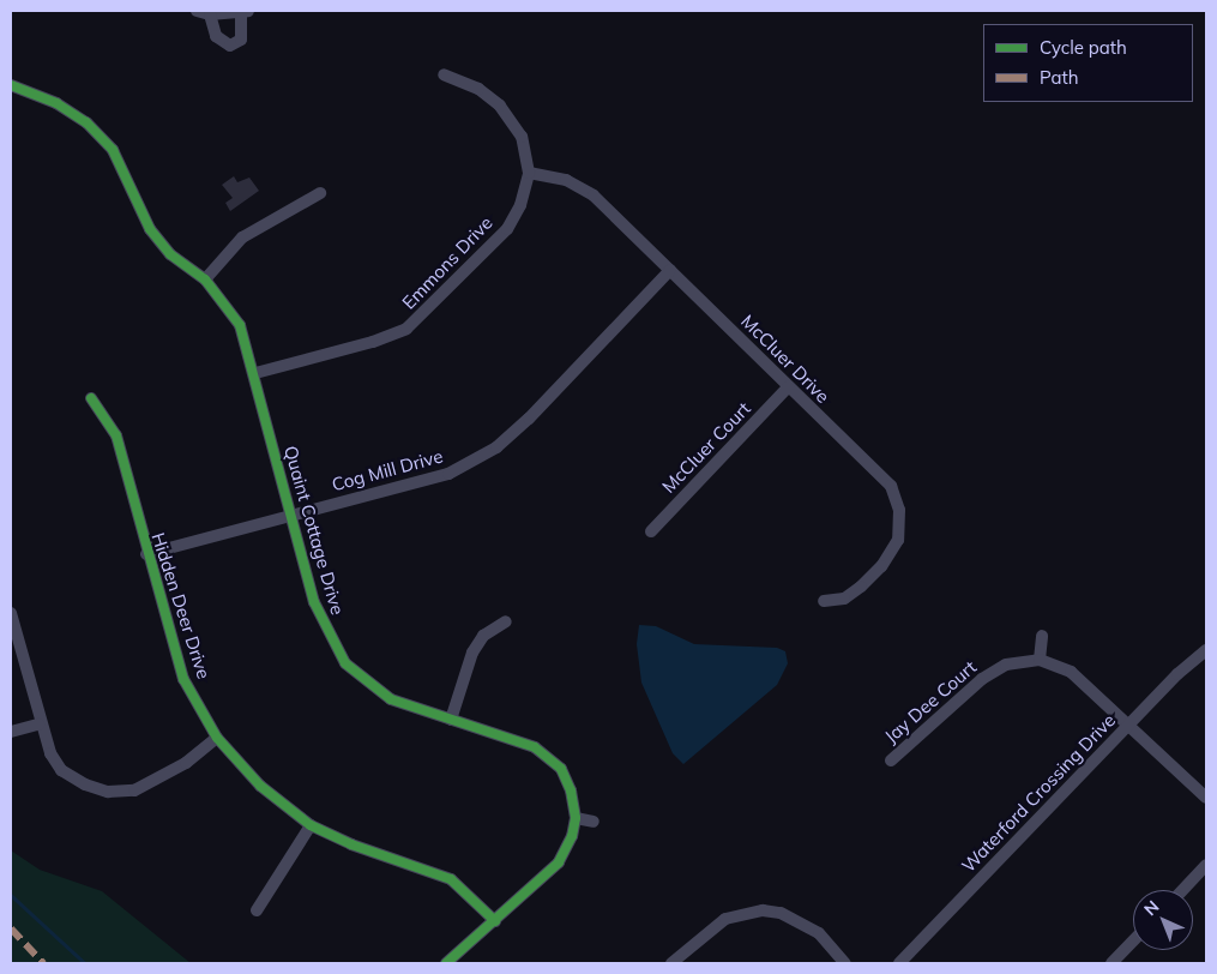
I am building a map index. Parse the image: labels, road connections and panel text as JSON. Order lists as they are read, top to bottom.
{
  "streets": {
    "street": [
      "Emmons Drive",
      "McCluer Drive",
      "McCluer Court",
      "Cog Mill Drive",
      "Quaint Cottage Drive",
      "Hidden Deer Drive",
      "Jay Dee Court",
      "Waterford Crossing Drive"
    ]
  },
  "crossings": [
    ["Emmons Drive", "McCluer Drive"],
    ["Emmons Drive", "Quaint Cottage Drive"],
    ["McCluer Drive", "McCluer Court"],
    ["McCluer Drive", "Cog Mill Drive"],
    ["Cog Mill Drive", "Quaint Cottage Drive"],
    ["Cog Mill Drive", "Hidden Deer Drive"],
    ["Quaint Cottage Drive", "Hidden Deer Drive"]
  ],
  "legend": ["Cycle path", "Path"],
  "north": "top left"
}
